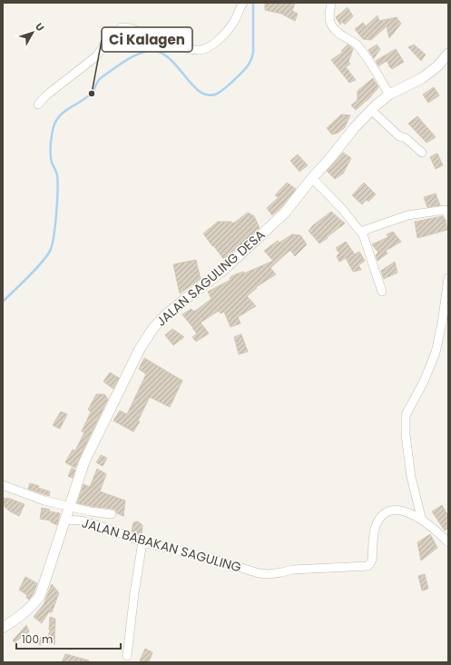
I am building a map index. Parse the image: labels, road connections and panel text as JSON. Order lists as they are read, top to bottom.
{
  "streets": {
    "street": ["JALAN SAGULING DESA", "JALAN BABAKAN SAGULING"]
  },
  "crossings": [
    ["JALAN SAGULING DESA", "JALAN BABAKAN SAGULING"]
  ],
  "places": ["Ci Kalagen"],
  "scale_bar": "100 m",
  "north": "top right"
}
